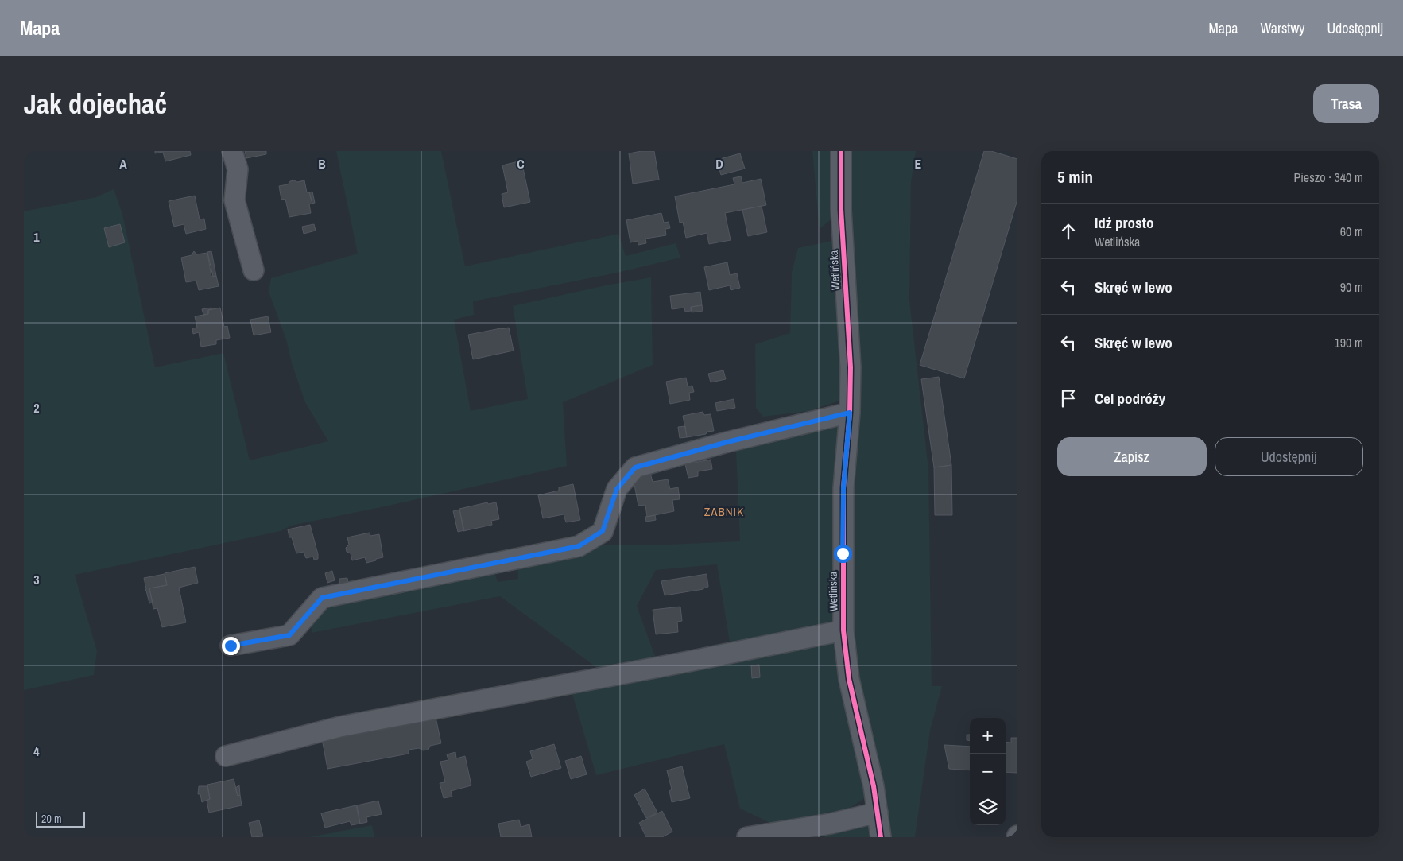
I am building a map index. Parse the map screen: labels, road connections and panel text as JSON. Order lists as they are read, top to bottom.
{
  "streets": {
    "street": ["Wetlińska"]
  },
  "districts": ["ŻABNIK"],
  "scale_bar": "20 m",
  "page": {
    "header": "Mapa",
    "nav": ["Mapa", "Warstwy", "Udostępnij"],
    "buttons": [
      "Trasa",
      ["Zapisz", "Udostępnij"]
    ],
    "title": "Jak dojechać",
    "heading": ["5 min", "Pieszo · 340 m"],
    "list": [
      ["Idź prosto", "Wetlińska", "60 m"],
      ["Skręć w lewo", "90 m"],
      ["Skręć w lewo", "190 m"],
      "Cel podróży"
    ],
    "map_buttons": ["+", "−"],
    "scale": "20 m"
  },
  "grid": {
    "columns": [
      "A",
      "B",
      "C",
      "D",
      "E"
    ],
    "rows": [
      "1",
      "2",
      "3",
      "4"
    ]
  }
}
